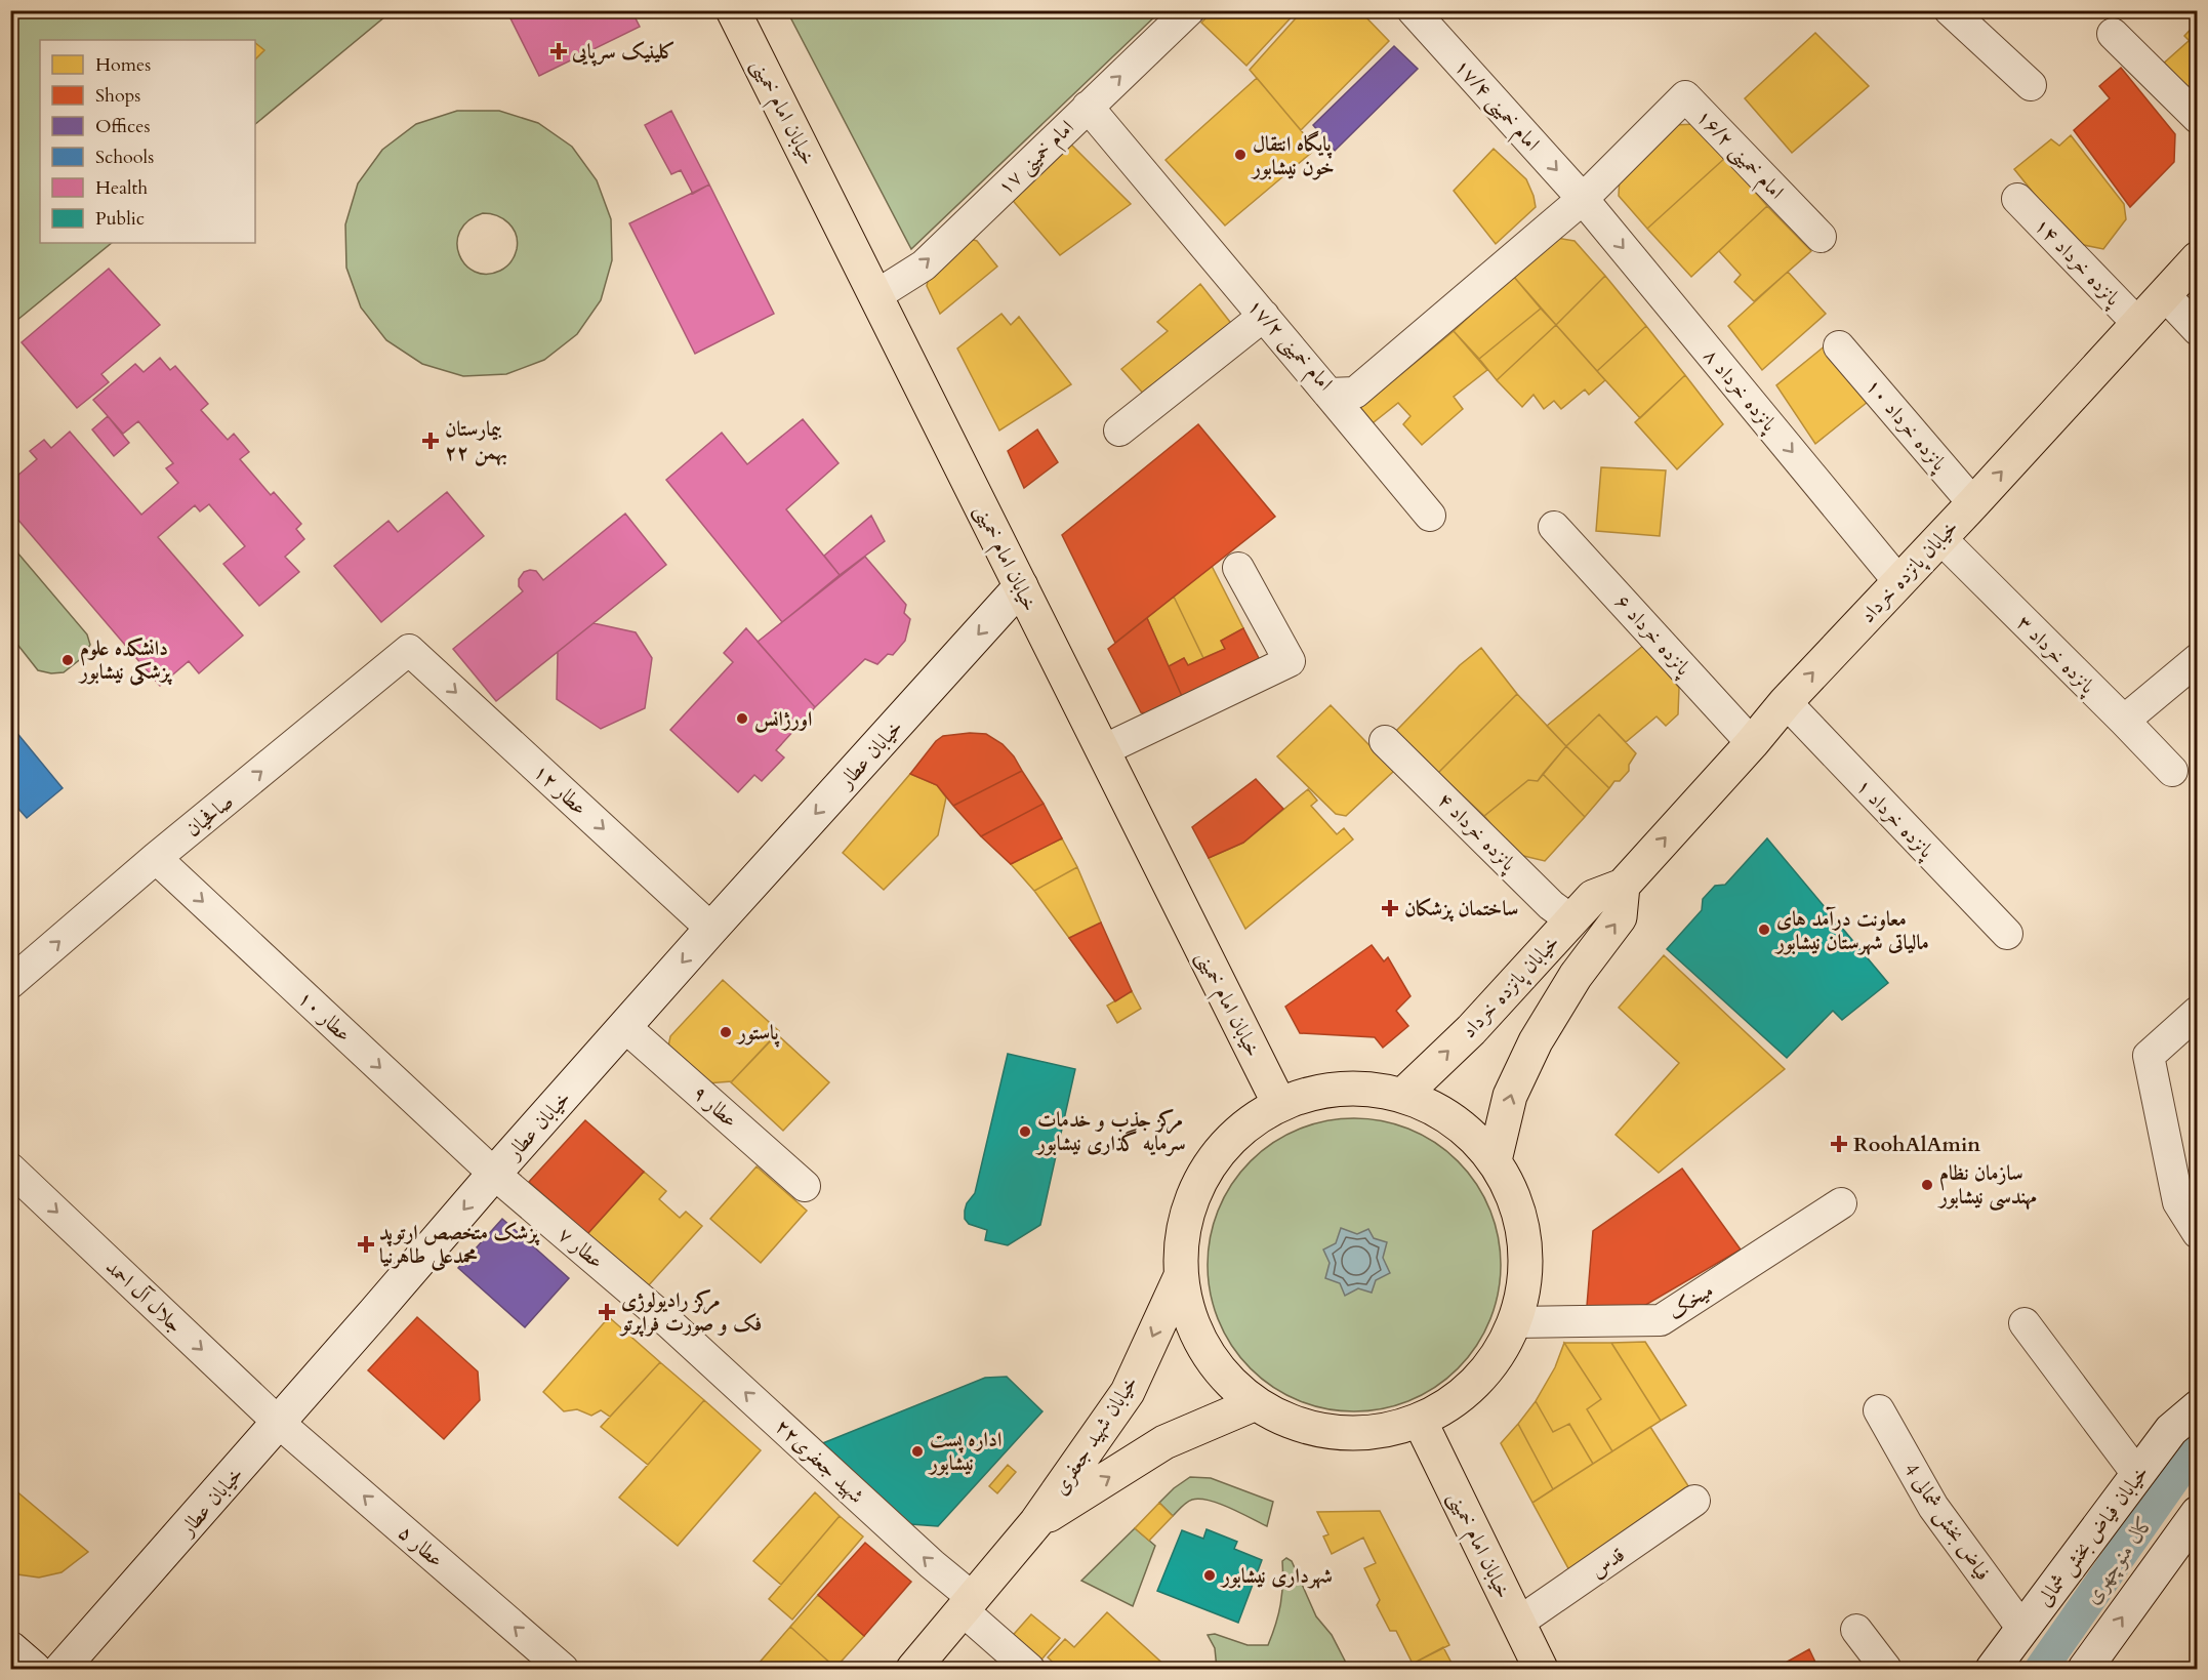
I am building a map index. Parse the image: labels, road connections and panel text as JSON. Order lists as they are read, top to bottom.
{
  "streets": {
    "main road": ["خیابان امام خمینی", "خیابان پانزده خرداد", "خیابان شهید جعفری"],
    "street": [
      "امام خمینی ۱۷/۴",
      "امام خمینی ۱۶/۲",
      "امام خمینی ۱۷",
      "پانزده خرداد ۱۴",
      "امام خمینی ۱۷/۲",
      "پانزده خرداد ۸",
      "پانزده خرداد ۱۰",
      "پانزده خرداد ۶",
      "پانزده خرداد ۳",
      "خیابان عطار",
      "عطار ۱۲",
      "صافحیان",
      "پانزده خرداد ۱",
      "پانزده خرداد ۴",
      "عطار ۱۰",
      "عطار ۹",
      "عطار ۷",
      "جلال آل احمد",
      "میخک",
      "شهید جعفری۲۲",
      "فیاض بخش شمالی 4",
      "خیابان فیاض بخش شمالی",
      "عطار ۵",
      "قدس"
    ]
  },
  "crossings": [
    ["امام خمینی ۱۷/۴", "امام خمینی ۱۶/۲"],
    ["امام خمینی ۱۷/۴", "امام خمینی ۱۷/۲"],
    ["امام خمینی ۱۷/۴", "پانزده خرداد ۸"],
    ["خیابان امام خمینی", "امام خمینی ۱۷"],
    ["خیابان امام خمینی", "خیابان عطار"],
    ["خیابان امام خمینی", "قدس"],
    ["امام خمینی ۱۶/۲", "امام خمینی ۱۷/۲"],
    ["امام خمینی ۱۶/۲", "پانزده خرداد ۸"],
    ["امام خمینی ۱۷", "امام خمینی ۱۷/۲"],
    ["پانزده خرداد ۱۴", "خیابان پانزده خرداد"],
    ["امام خمینی ۱۷/۲", "پانزده خرداد ۸"],
    ["پانزده خرداد ۸", "خیابان پانزده خرداد"],
    ["پانزده خرداد ۱۰", "خیابان پانزده خرداد"],
    ["خیابان پانزده خرداد", "پانزده خرداد ۶"],
    ["خیابان پانزده خرداد", "پانزده خرداد ۳"],
    ["خیابان پانزده خرداد", "پانزده خرداد ۱"],
    ["خیابان پانزده خرداد", "پانزده خرداد ۴"],
    ["خیابان عطار", "عطار ۱۲"],
    ["خیابان عطار", "عطار ۱۰"],
    ["خیابان عطار", "عطار ۹"],
    ["خیابان عطار", "عطار ۷"],
    ["خیابان عطار", "جلال آل احمد"],
    ["خیابان عطار", "عطار ۵"],
    ["عطار ۱۲", "صافحیان"],
    ["صافحیان", "عطار ۱۰"],
    ["عطار ۱۰", "عطار ۷"],
    ["عطار ۷", "شهید جعفری۲۲"],
    ["جلال آل احمد", "عطار ۵"],
    ["خیابان شهید جعفری", "شهید جعفری۲۲"],
    ["فیاض بخش شمالی 4", "خیابان فیاض بخش شمالی"]
  ],
  "one_way": [
    "امام خمینی ۱۷/۴",
    "پانزده خرداد ۸",
    "خیابان پانزده خرداد",
    "خیابان عطار",
    "عطار ۱۲",
    "صافحیان",
    "عطار ۱۰",
    "جلال آل احمد",
    "شهید جعفری۲۲",
    "عطار ۵"
  ],
  "water": ["کال منوچهری"],
  "places": {
    "health": [
      "کلینیک سرپایی",
      "بیمارستان ۲۲ بهمن",
      "ساختمان پزشکان",
      "RoohAlAmin",
      "پزشک متخصص ارتوپد محمدعلی طاهرنیا",
      "مرکز رادیولوژی فک و صورت فراپرتو"
    ],
    "other": [
      "پایگاه انتقال خون نیشابور",
      "دانشکده علوم پزشکی نیشابور",
      "اورژانس",
      "معاونت درآمد های مالیاتی شهرستان نیشابور",
      "پاستور",
      "مرکز جذب و خدمات سرمایه گذاری نیشابور",
      "سازمان نظام مهندسی نیشابور",
      "اداره پست نیشابور",
      "شهرداری نیشابور"
    ]
  },
  "legend": [
    "Homes",
    "Shops",
    "Offices",
    "Schools",
    "Health",
    "Public"
  ]
}
